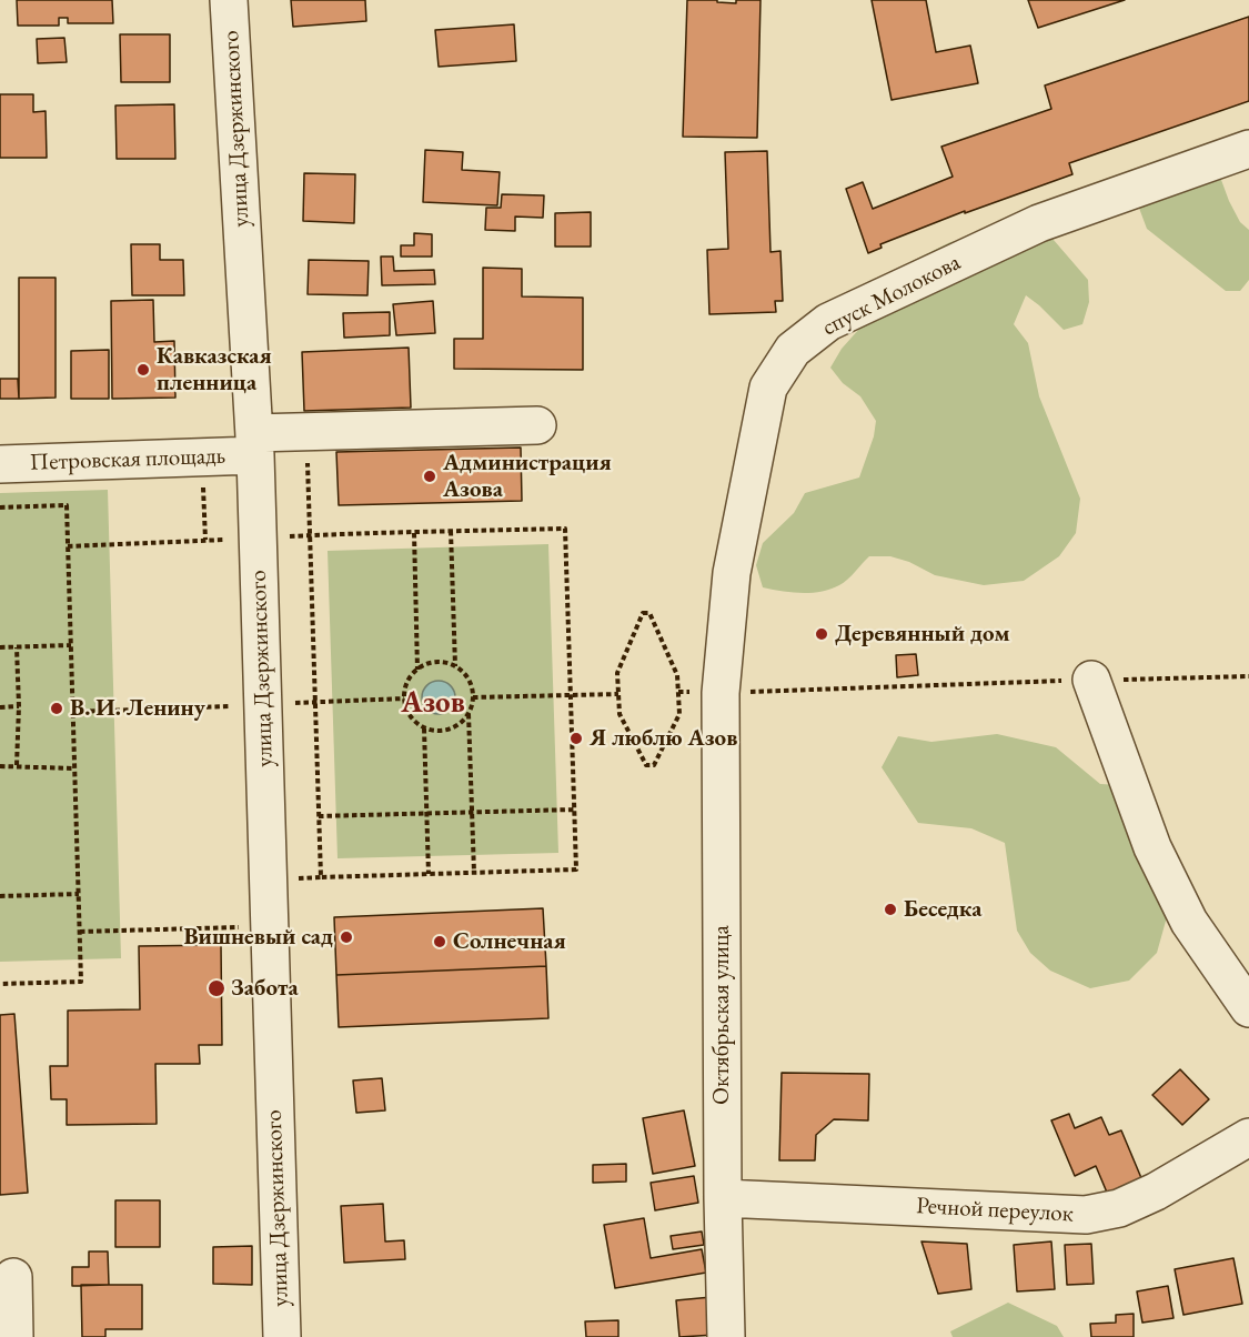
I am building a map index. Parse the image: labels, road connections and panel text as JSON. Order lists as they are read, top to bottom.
{
  "streets": {
    "street": [
      "улица Дзержинского",
      "спуск Молокова",
      "Петровская площадь",
      "Октябрьская улица",
      "Речной переулок"
    ]
  },
  "crossings": [
    ["улица Дзержинского", "Петровская площадь"],
    ["спуск Молокова", "Октябрьская улица"],
    ["Октябрьская улица", "Речной переулок"]
  ],
  "districts": ["Азов"],
  "places": [
    "Кавказская пленница",
    "Администрация Азова",
    "Деревянный дом",
    "В. И. Ленину",
    "Я люблю Азов",
    "Беседка",
    "Вишневый сад",
    "Солнечная",
    "Забота"
  ]
}
